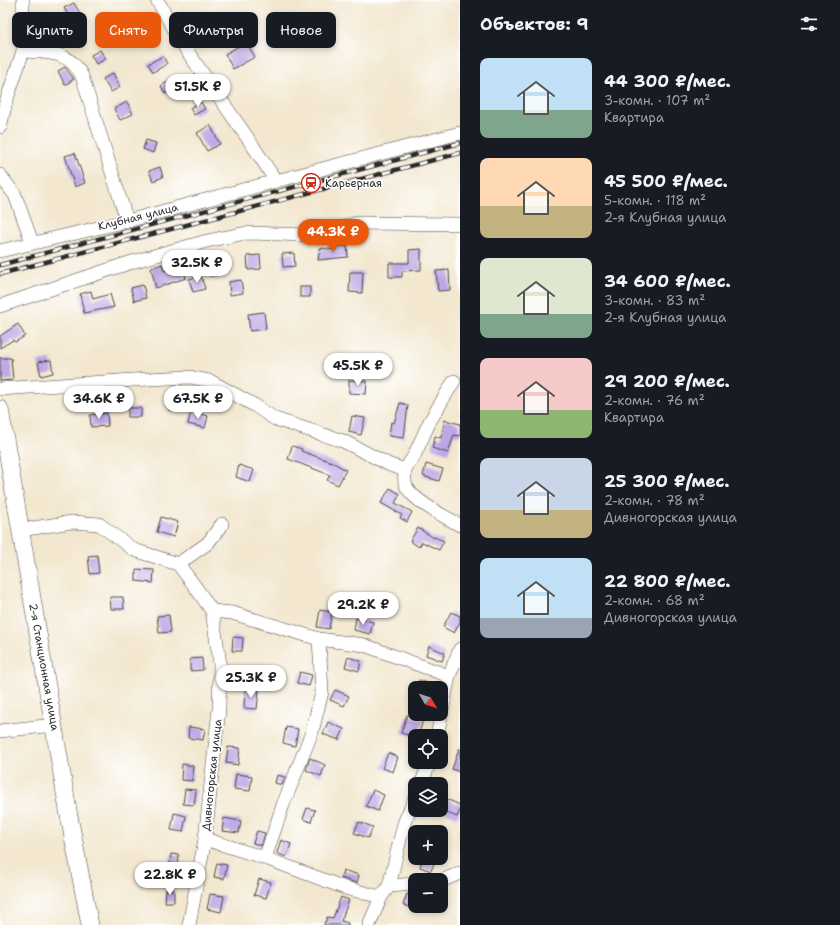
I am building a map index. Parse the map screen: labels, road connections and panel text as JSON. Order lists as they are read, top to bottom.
{
  "streets": {
    "main road": ["2-я Станционная улица"],
    "street": ["Клубная улица", "Дивногорская улица"]
  },
  "places": {
    "station": ["Карьерная"]
  },
  "north": "bottom right",
  "page": {
    "heading": "Объектов: 9",
    "chip": [
      "Купить",
      "Снять",
      "Фильтры",
      "Новое"
    ],
    "list": [
      {
        "name": "44 300 ₽/мес.",
        "note": "3-комн. · 107 m² · Квартира"
      },
      {
        "name": "45 500 ₽/мес.",
        "note": "5-комн. · 118 m² · 2-я Клубная улица"
      },
      {
        "name": "34 600 ₽/мес.",
        "note": "3-комн. · 83 m² · 2-я Клубная улица"
      },
      {
        "name": "29 200 ₽/мес.",
        "note": "2-комн. · 76 m² · Квартира"
      },
      {
        "name": "25 300 ₽/мес.",
        "note": "2-комн. · 78 m² · Дивногорская улица"
      },
      {
        "name": "22 800 ₽/мес.",
        "note": "2-комн. · 68 m² · Дивногорская улица"
      }
    ],
    "price": [
      "51.5K ₽",
      "44.3K ₽",
      "32.5K ₽",
      "45.5K ₽",
      "34.6K ₽",
      "67.5K ₽",
      "29.2K ₽",
      "25.3K ₽",
      "22.8K ₽"
    ],
    "map_buttons": ["+", "−"]
  }
}
